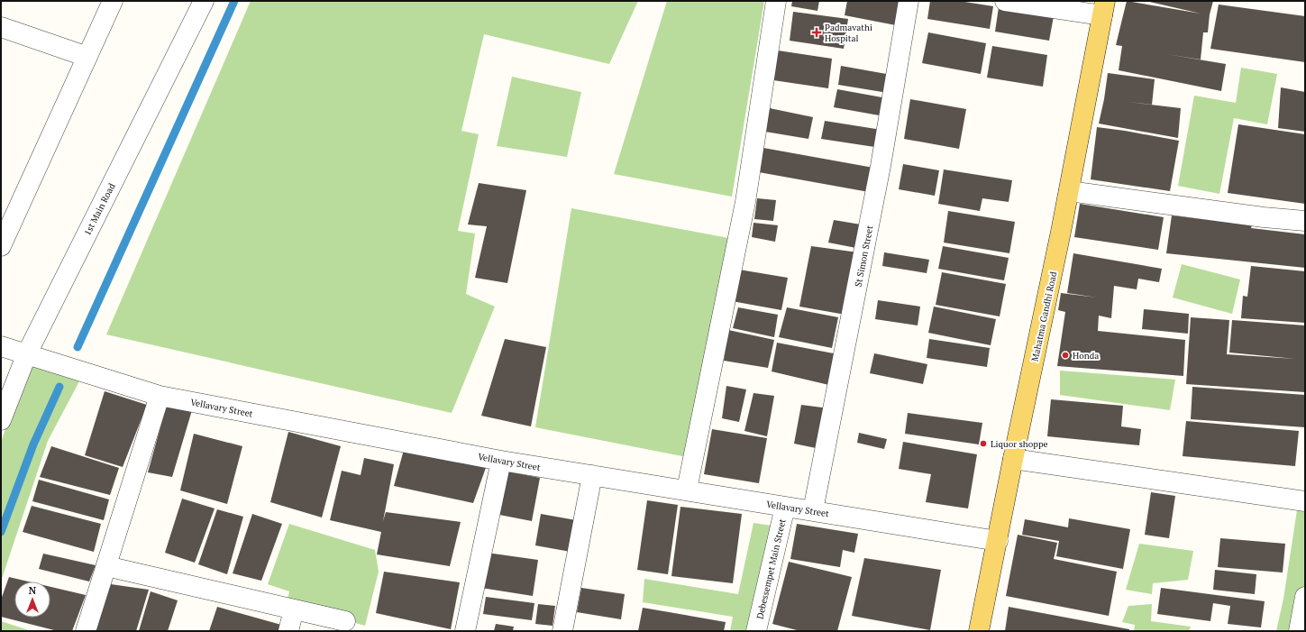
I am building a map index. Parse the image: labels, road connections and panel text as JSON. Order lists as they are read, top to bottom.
{
  "streets": {
    "main road": ["Mahatma Gandhi Road"],
    "street": [
      "1st Main Road",
      "St Simon Street",
      "Vellavary Street",
      "Debessempet Main Street"
    ]
  },
  "crossings": [
    ["1st Main Road", "Vellavary Street"],
    ["St Simon Street", "Vellavary Street"],
    ["Mahatma Gandhi Road", "Vellavary Street"],
    ["Vellavary Street", "Debessempet Main Street"]
  ],
  "places": {
    "health": ["Padmavathi Hospital"],
    "other": ["Honda", "Liquor shoppe"]
  },
  "north": "top"
}
